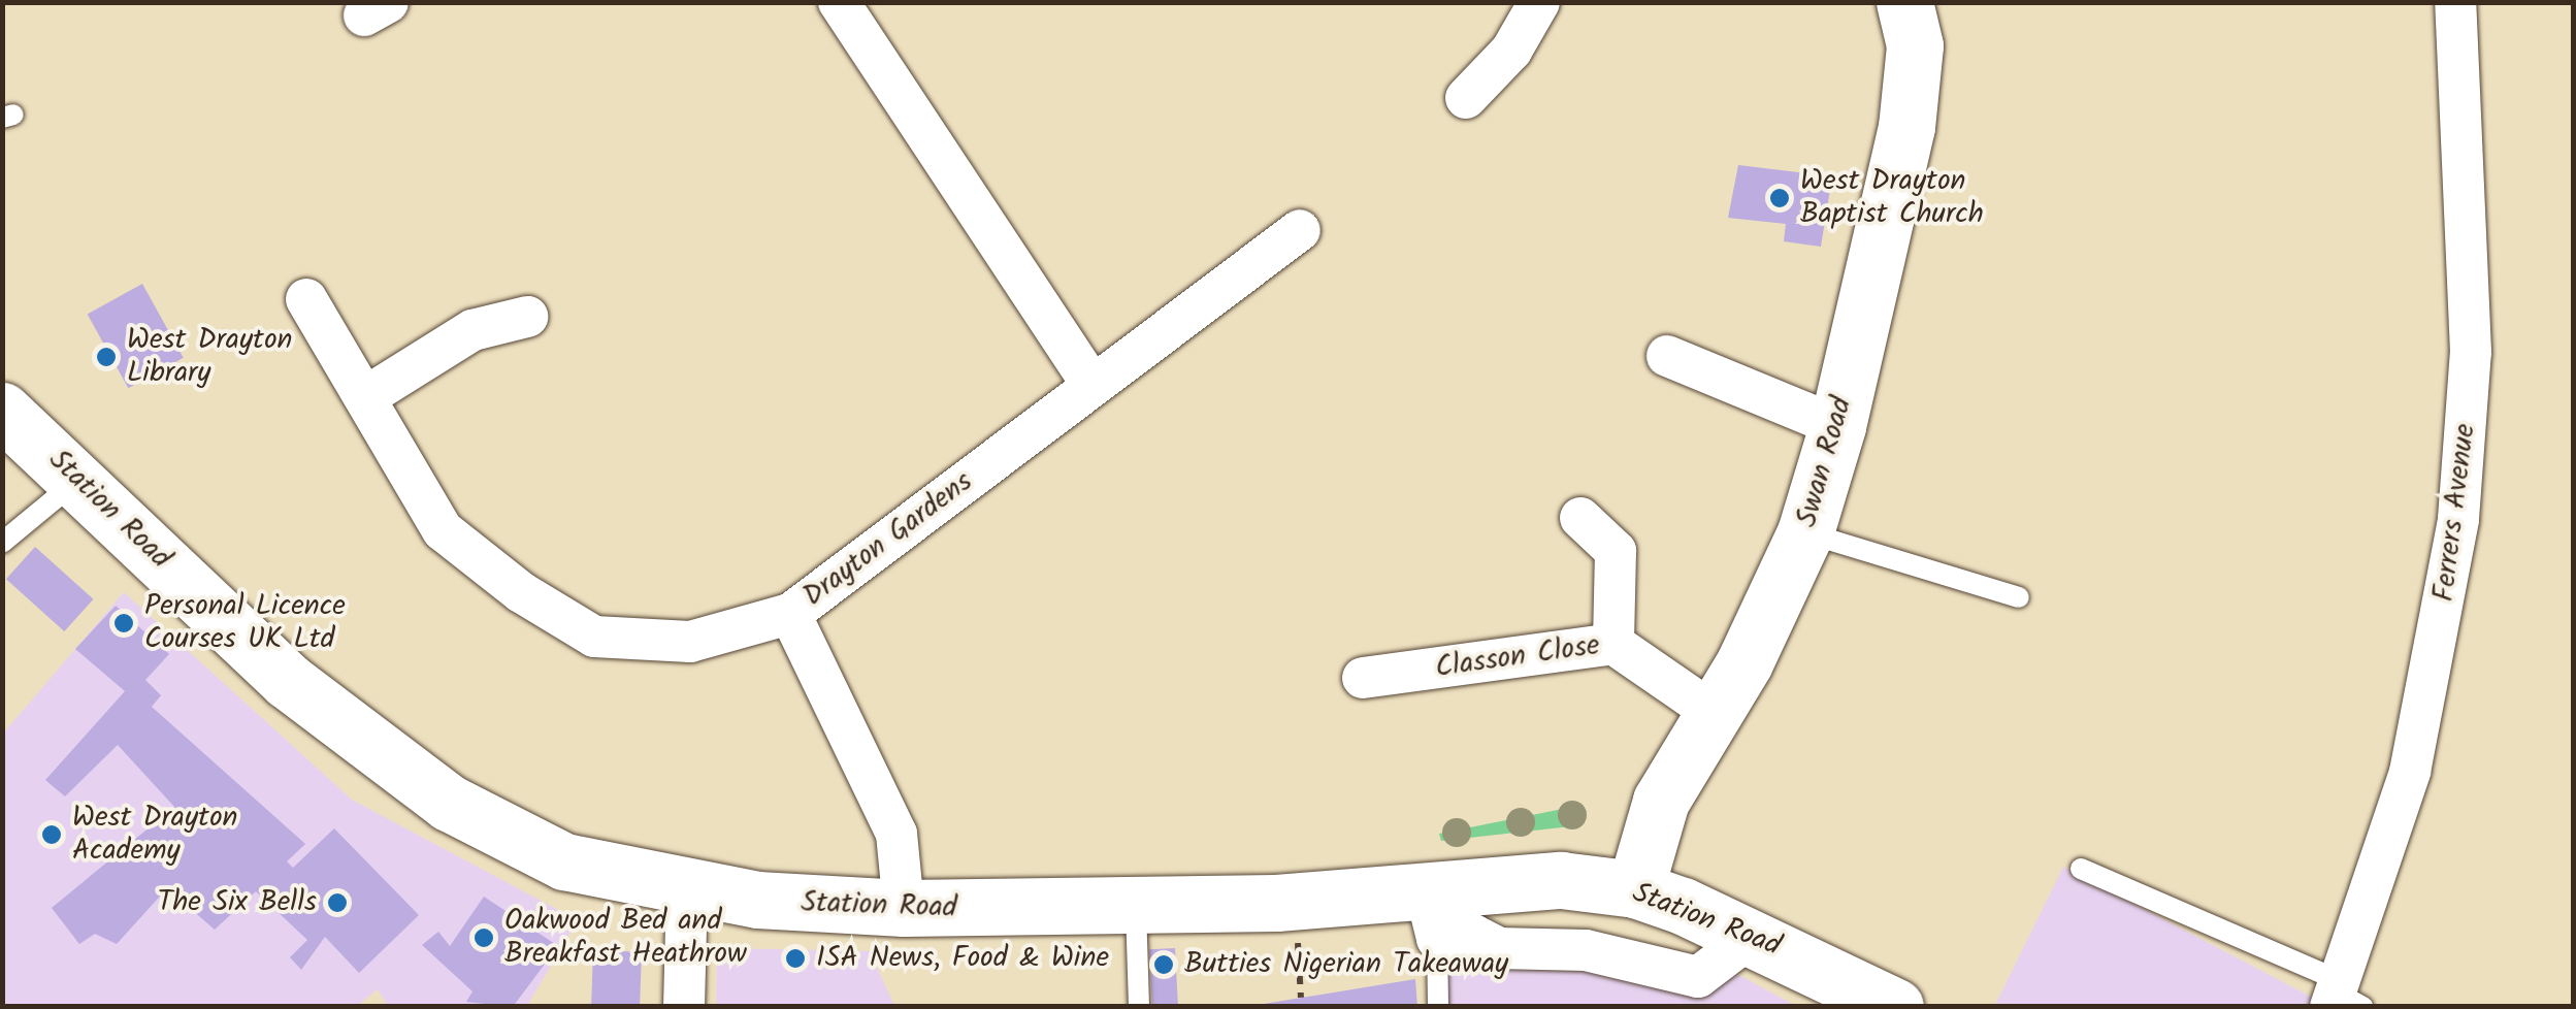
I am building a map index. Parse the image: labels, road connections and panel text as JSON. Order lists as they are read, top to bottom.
{
  "streets": {
    "street": [
      "Swan Road",
      "Station Road",
      "Ferrers Avenue",
      "Drayton Gardens",
      "Classon Close"
    ]
  },
  "crossings": [
    ["Swan Road", "Station Road"],
    ["Swan Road", "Classon Close"],
    ["Station Road", "Drayton Gardens"]
  ],
  "places": [
    "West Drayton Baptist Church",
    "West Drayton Library",
    "Personal Licence Courses UK Ltd",
    "West Drayton Academy",
    "The Six Bells",
    "Oakwood Bed and Breakfast Heathrow",
    "ISA News, Food & Wine",
    "Butties Nigerian Takeaway"
  ]
}
